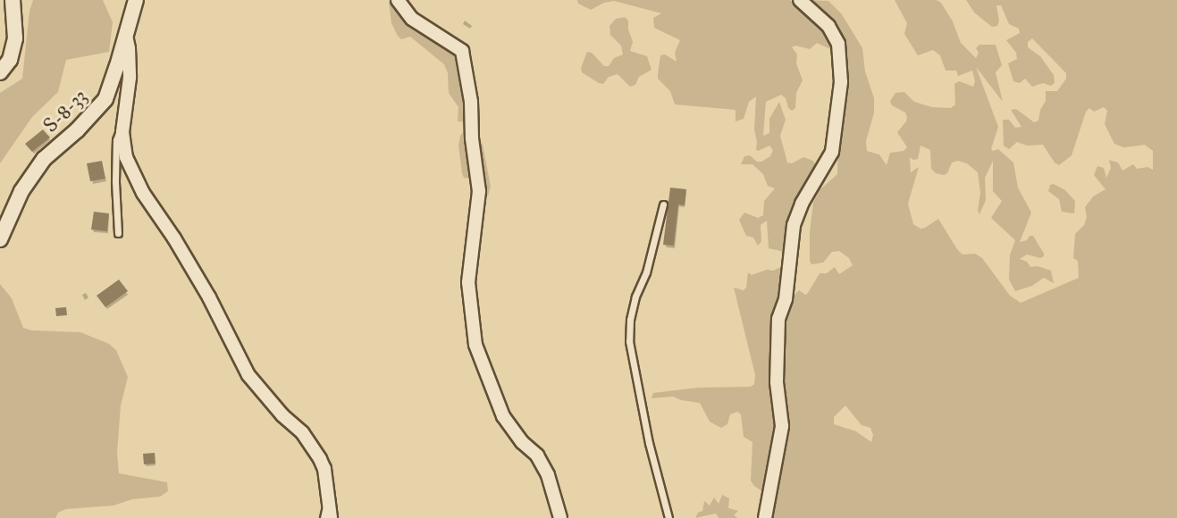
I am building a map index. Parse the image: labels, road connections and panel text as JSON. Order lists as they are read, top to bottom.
{
  "streets": {
    "street": ["Տ-8-33"]
  }
}
